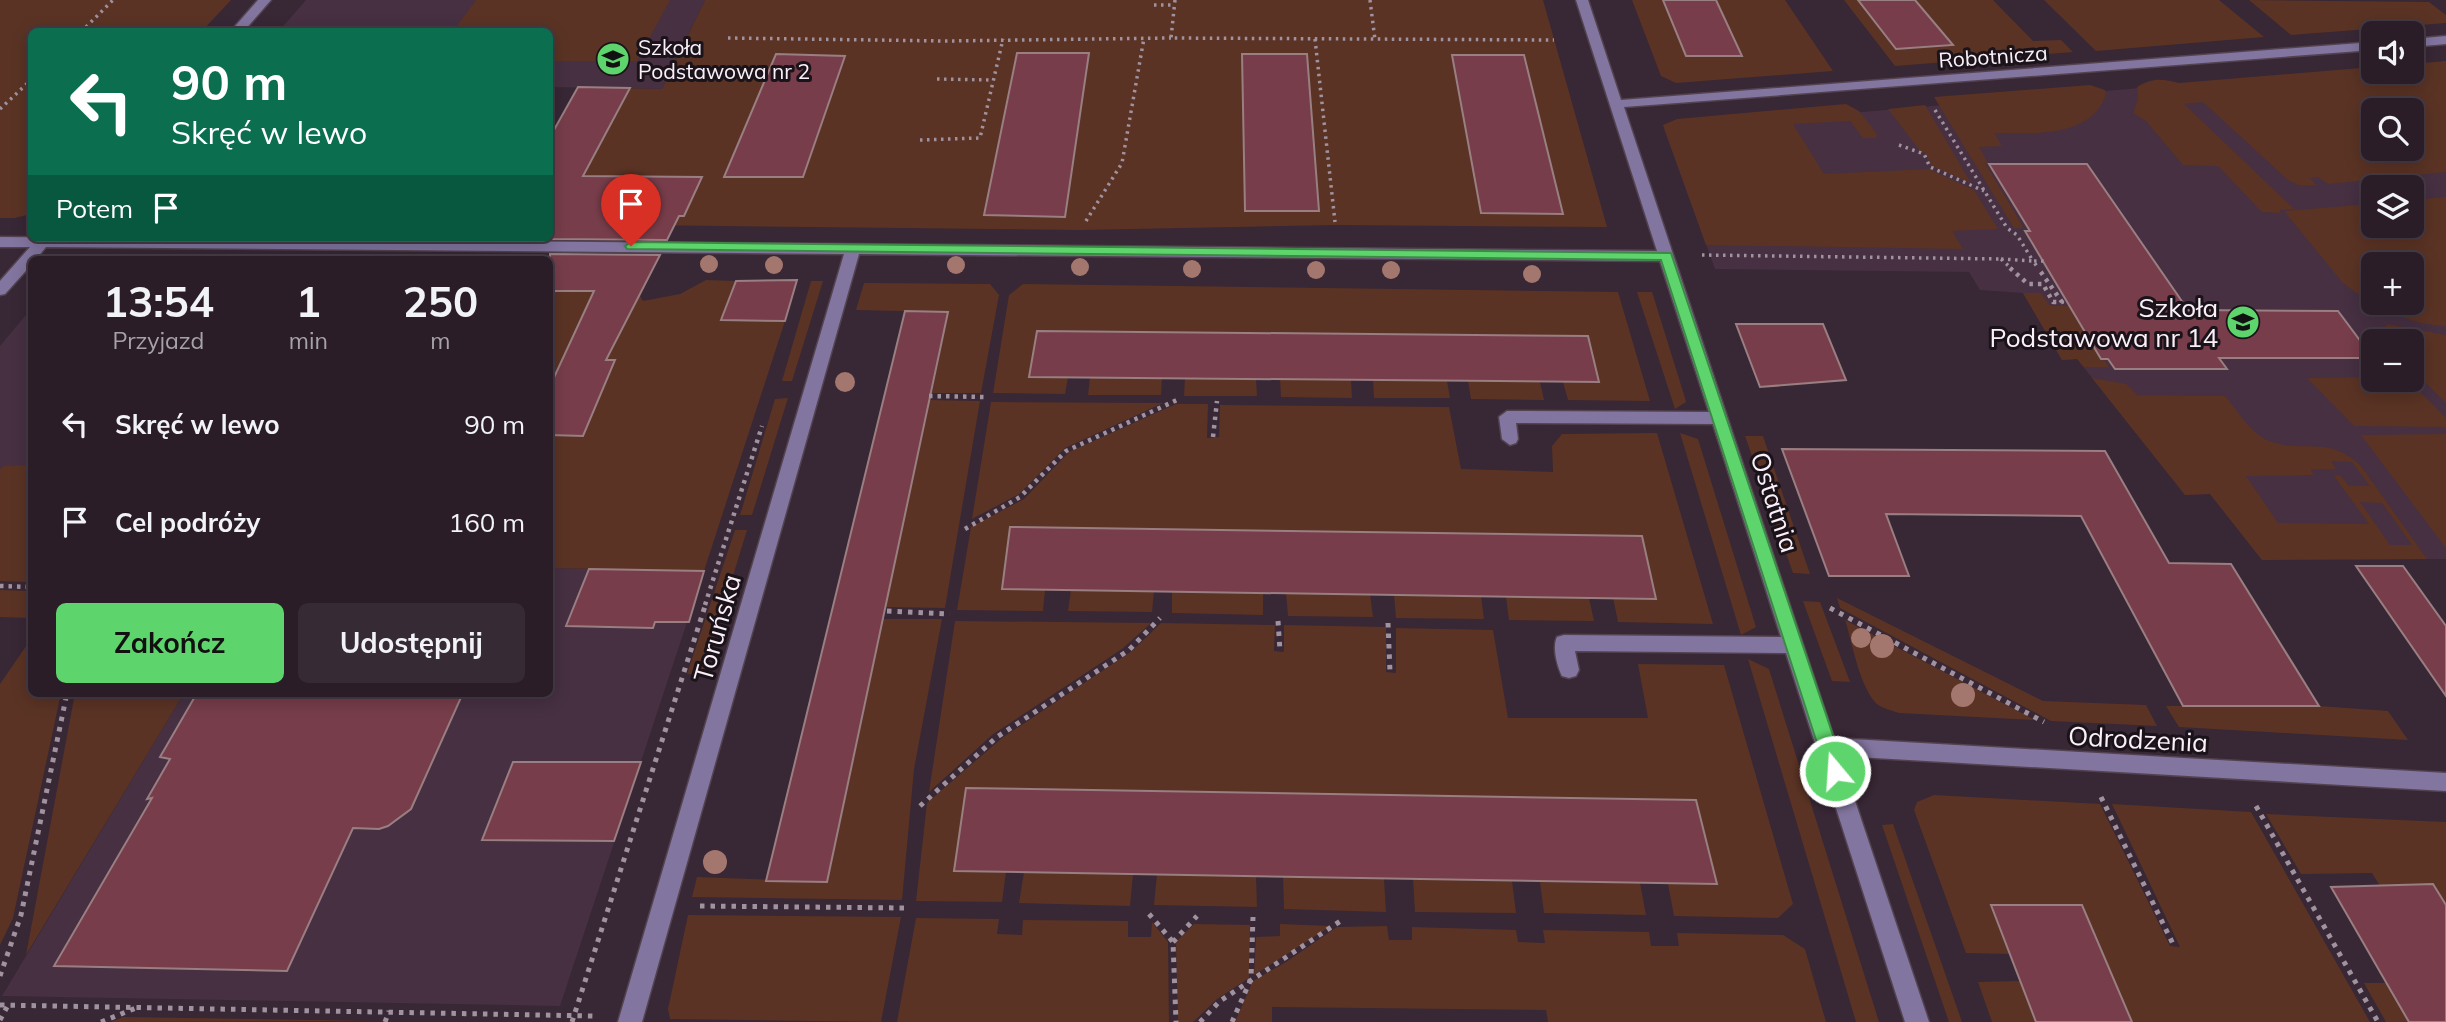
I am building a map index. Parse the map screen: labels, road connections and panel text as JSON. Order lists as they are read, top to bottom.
{
  "streets": {
    "street": [
      "Robotnicza",
      "Ostatnia",
      "Toruńska",
      "Odrodzenia"
    ]
  },
  "crossings": [
    ["Robotnicza", "Ostatnia"],
    ["Ostatnia", "Odrodzenia"]
  ],
  "places": {
    "school or university": ["Szkoła Podstawowa nr 2", "Szkoła Podstawowa nr 14"]
  },
  "page": {
    "map_buttons": ["+", "−"],
    "turn": ["90 m", "Skręć w lewo"],
    "then": "Potem",
    "eta": [
      "13:54",
      "Przyjazd",
      "1",
      "min",
      "250",
      "m"
    ],
    "list": [
      {
        "name": "Skręć w lewo",
        "value": "90 m"
      },
      {
        "name": "Cel podróży",
        "value": "160 m"
      }
    ],
    "buttons": ["Zakończ", "Udostępnij"]
  }
}
